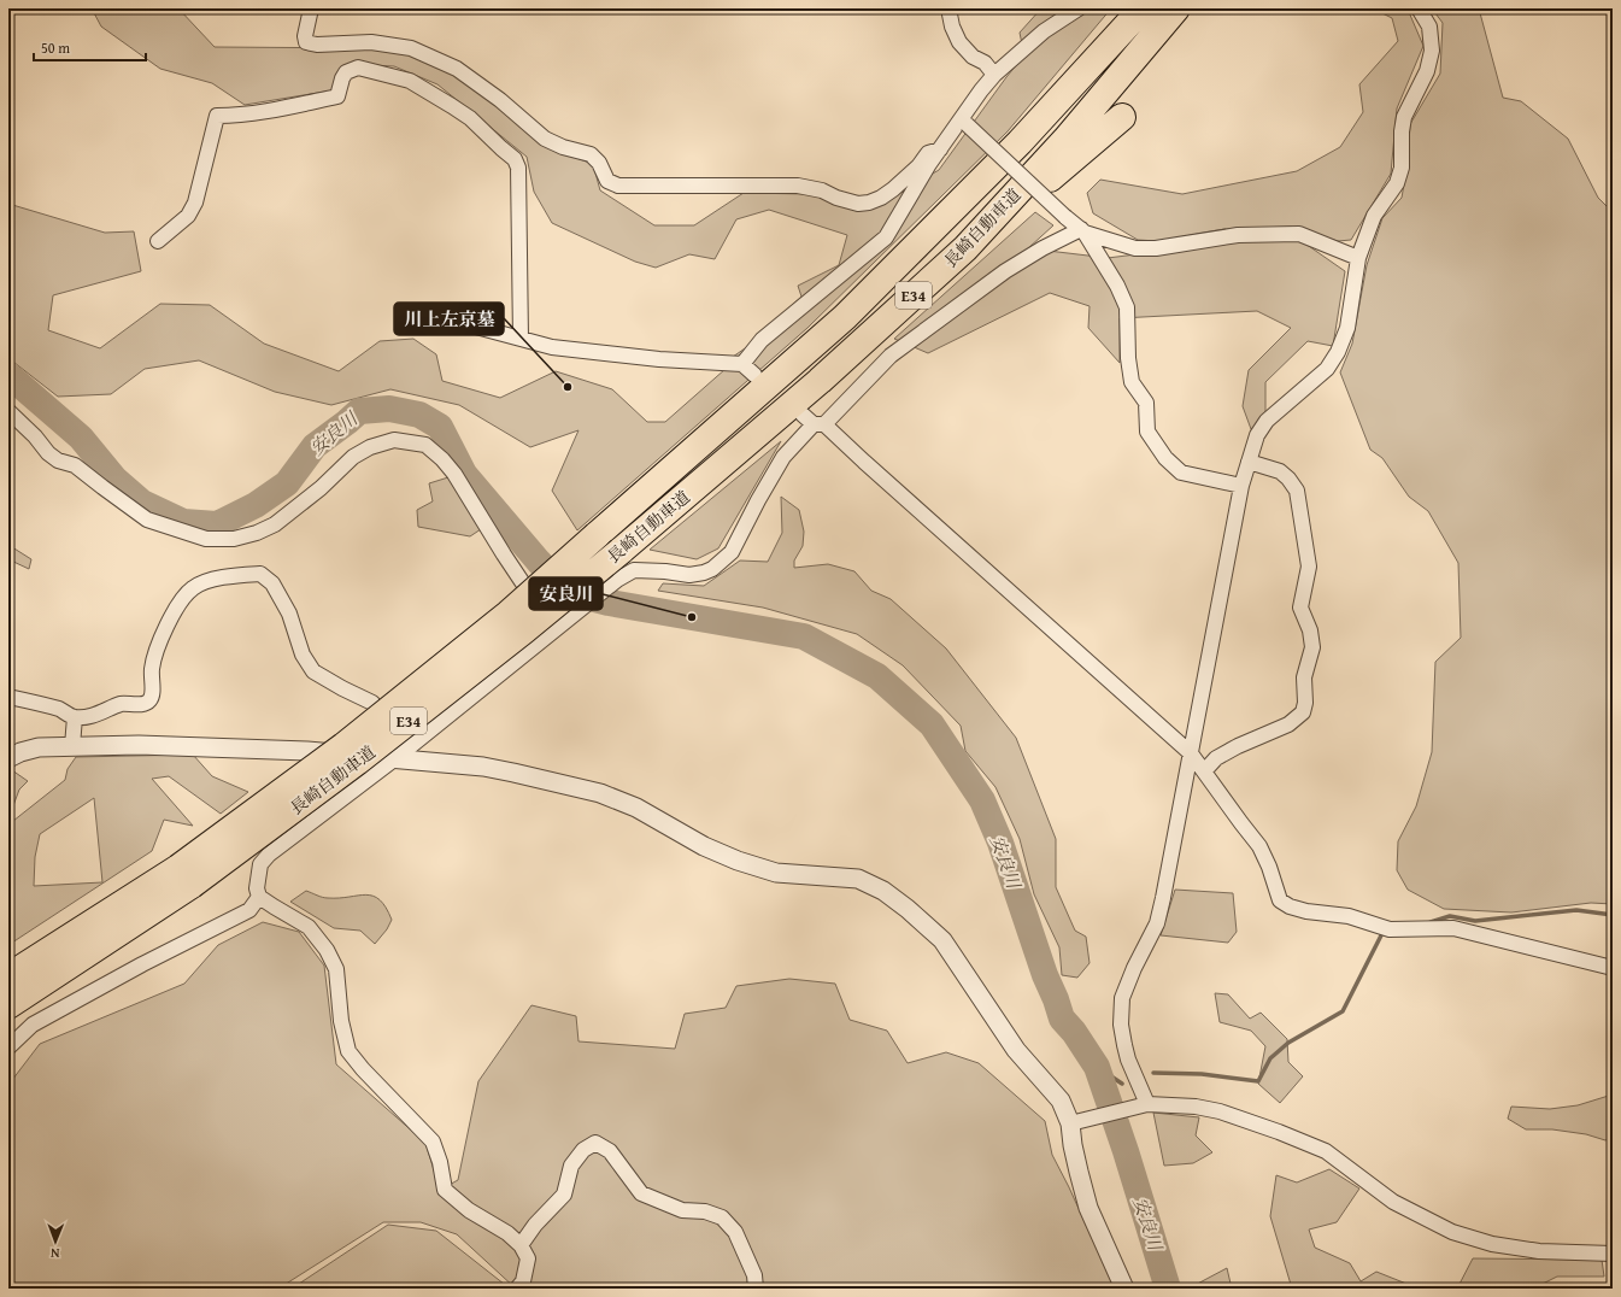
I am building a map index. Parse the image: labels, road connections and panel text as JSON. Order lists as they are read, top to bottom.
{
  "streets": {
    "highway": ["長崎自動車道", "E34"]
  },
  "water": ["安良川"],
  "places": ["川上左京墓", "安良川"],
  "scale_bar": "50 m",
  "north": "bottom"
}
